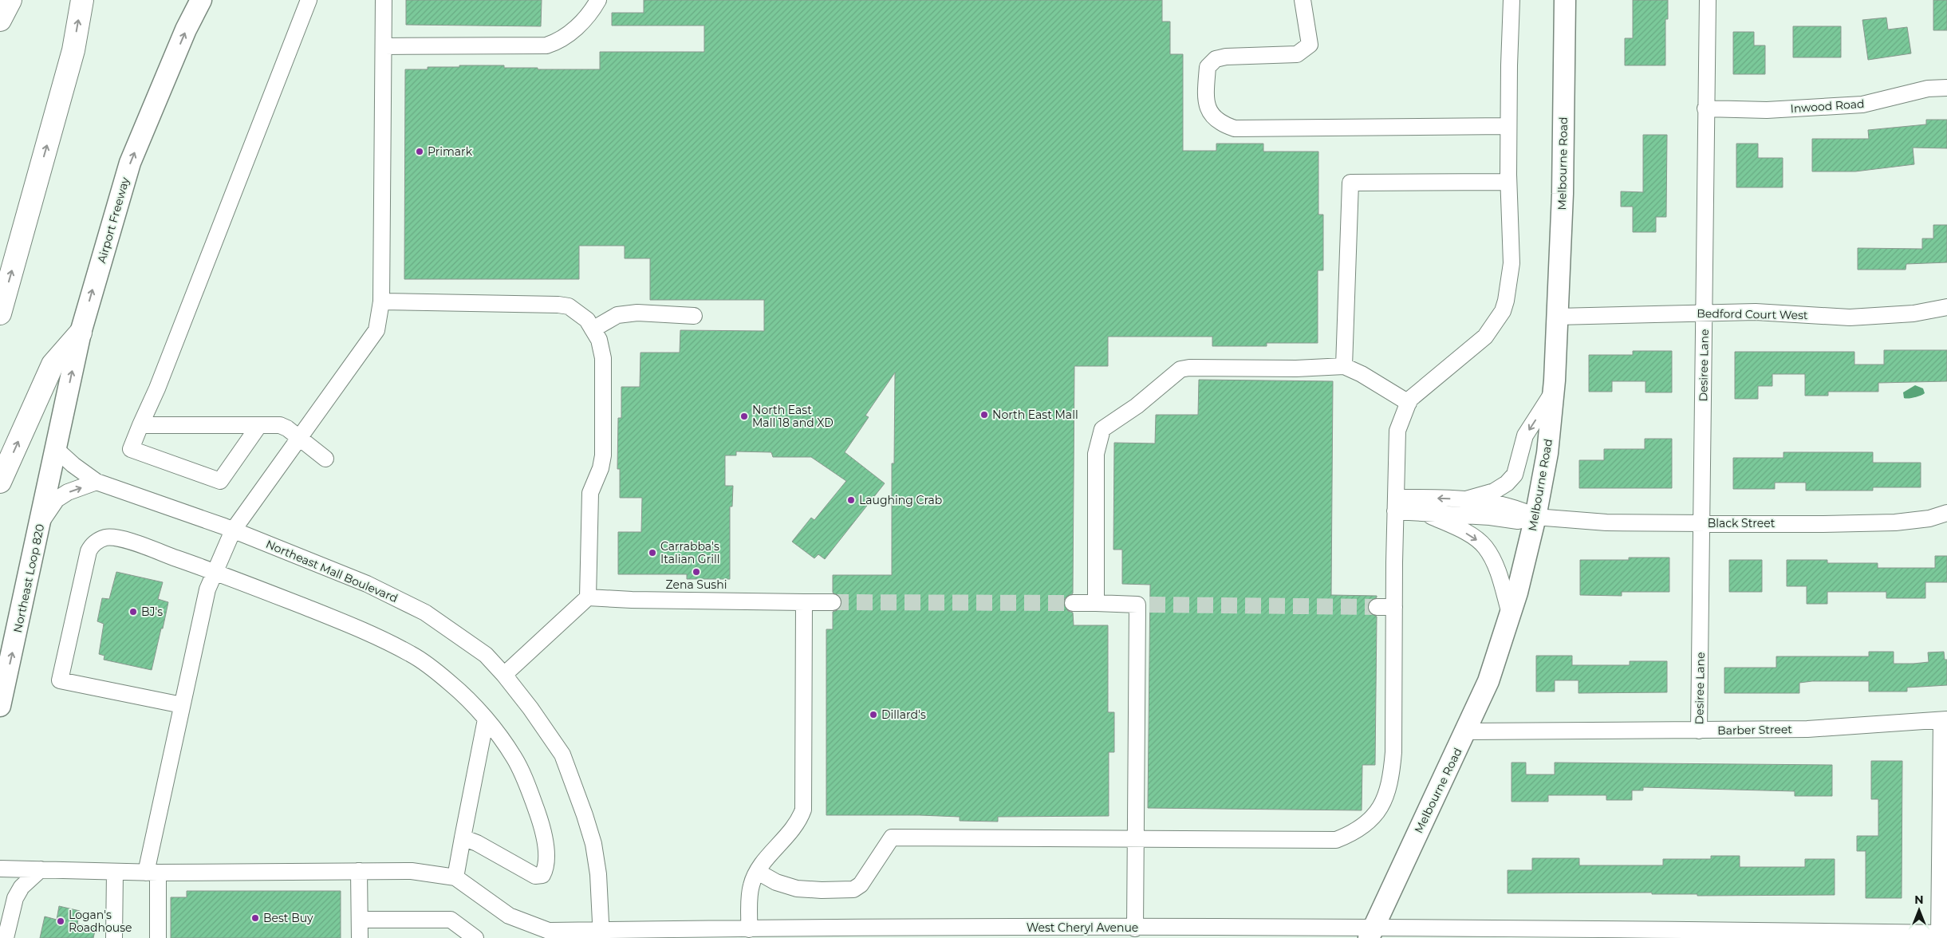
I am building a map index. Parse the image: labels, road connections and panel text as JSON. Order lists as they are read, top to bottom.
{
  "streets": {
    "main road": ["Melbourne Road", "Airport Freeway", "Northeast Loop 820"],
    "street": [
      "Inwood Road",
      "Bedford Court West",
      "Desiree Lane",
      "Black Street",
      "Northeast Mall Boulevard",
      "Barber Street",
      "West Cheryl Avenue"
    ]
  },
  "crossings": [
    ["Inwood Road", "Desiree Lane"],
    ["Melbourne Road", "Bedford Court West"],
    ["Melbourne Road", "Black Street"],
    ["Melbourne Road", "Barber Street"],
    ["Melbourne Road", "West Cheryl Avenue"],
    ["Airport Freeway", "Northeast Mall Boulevard"],
    ["Airport Freeway", "Northeast Loop 820"],
    ["Bedford Court West", "Desiree Lane"],
    ["Desiree Lane", "Black Street"],
    ["Desiree Lane", "Barber Street"],
    ["Northeast Mall Boulevard", "Northeast Loop 820"],
    ["Northeast Mall Boulevard", "West Cheryl Avenue"]
  ],
  "one_way": ["Airport Freeway", "Northeast Loop 820"],
  "places": [
    "Primark",
    "North East Mall",
    "North East Mall 18 and XD",
    "Laughing Crab",
    "Carrabba's Italian Grill",
    "Zena Sushi",
    "BJ's",
    "Dillard's",
    "Best Buy",
    "Logan's Roadhouse"
  ],
  "north": "top"
}
